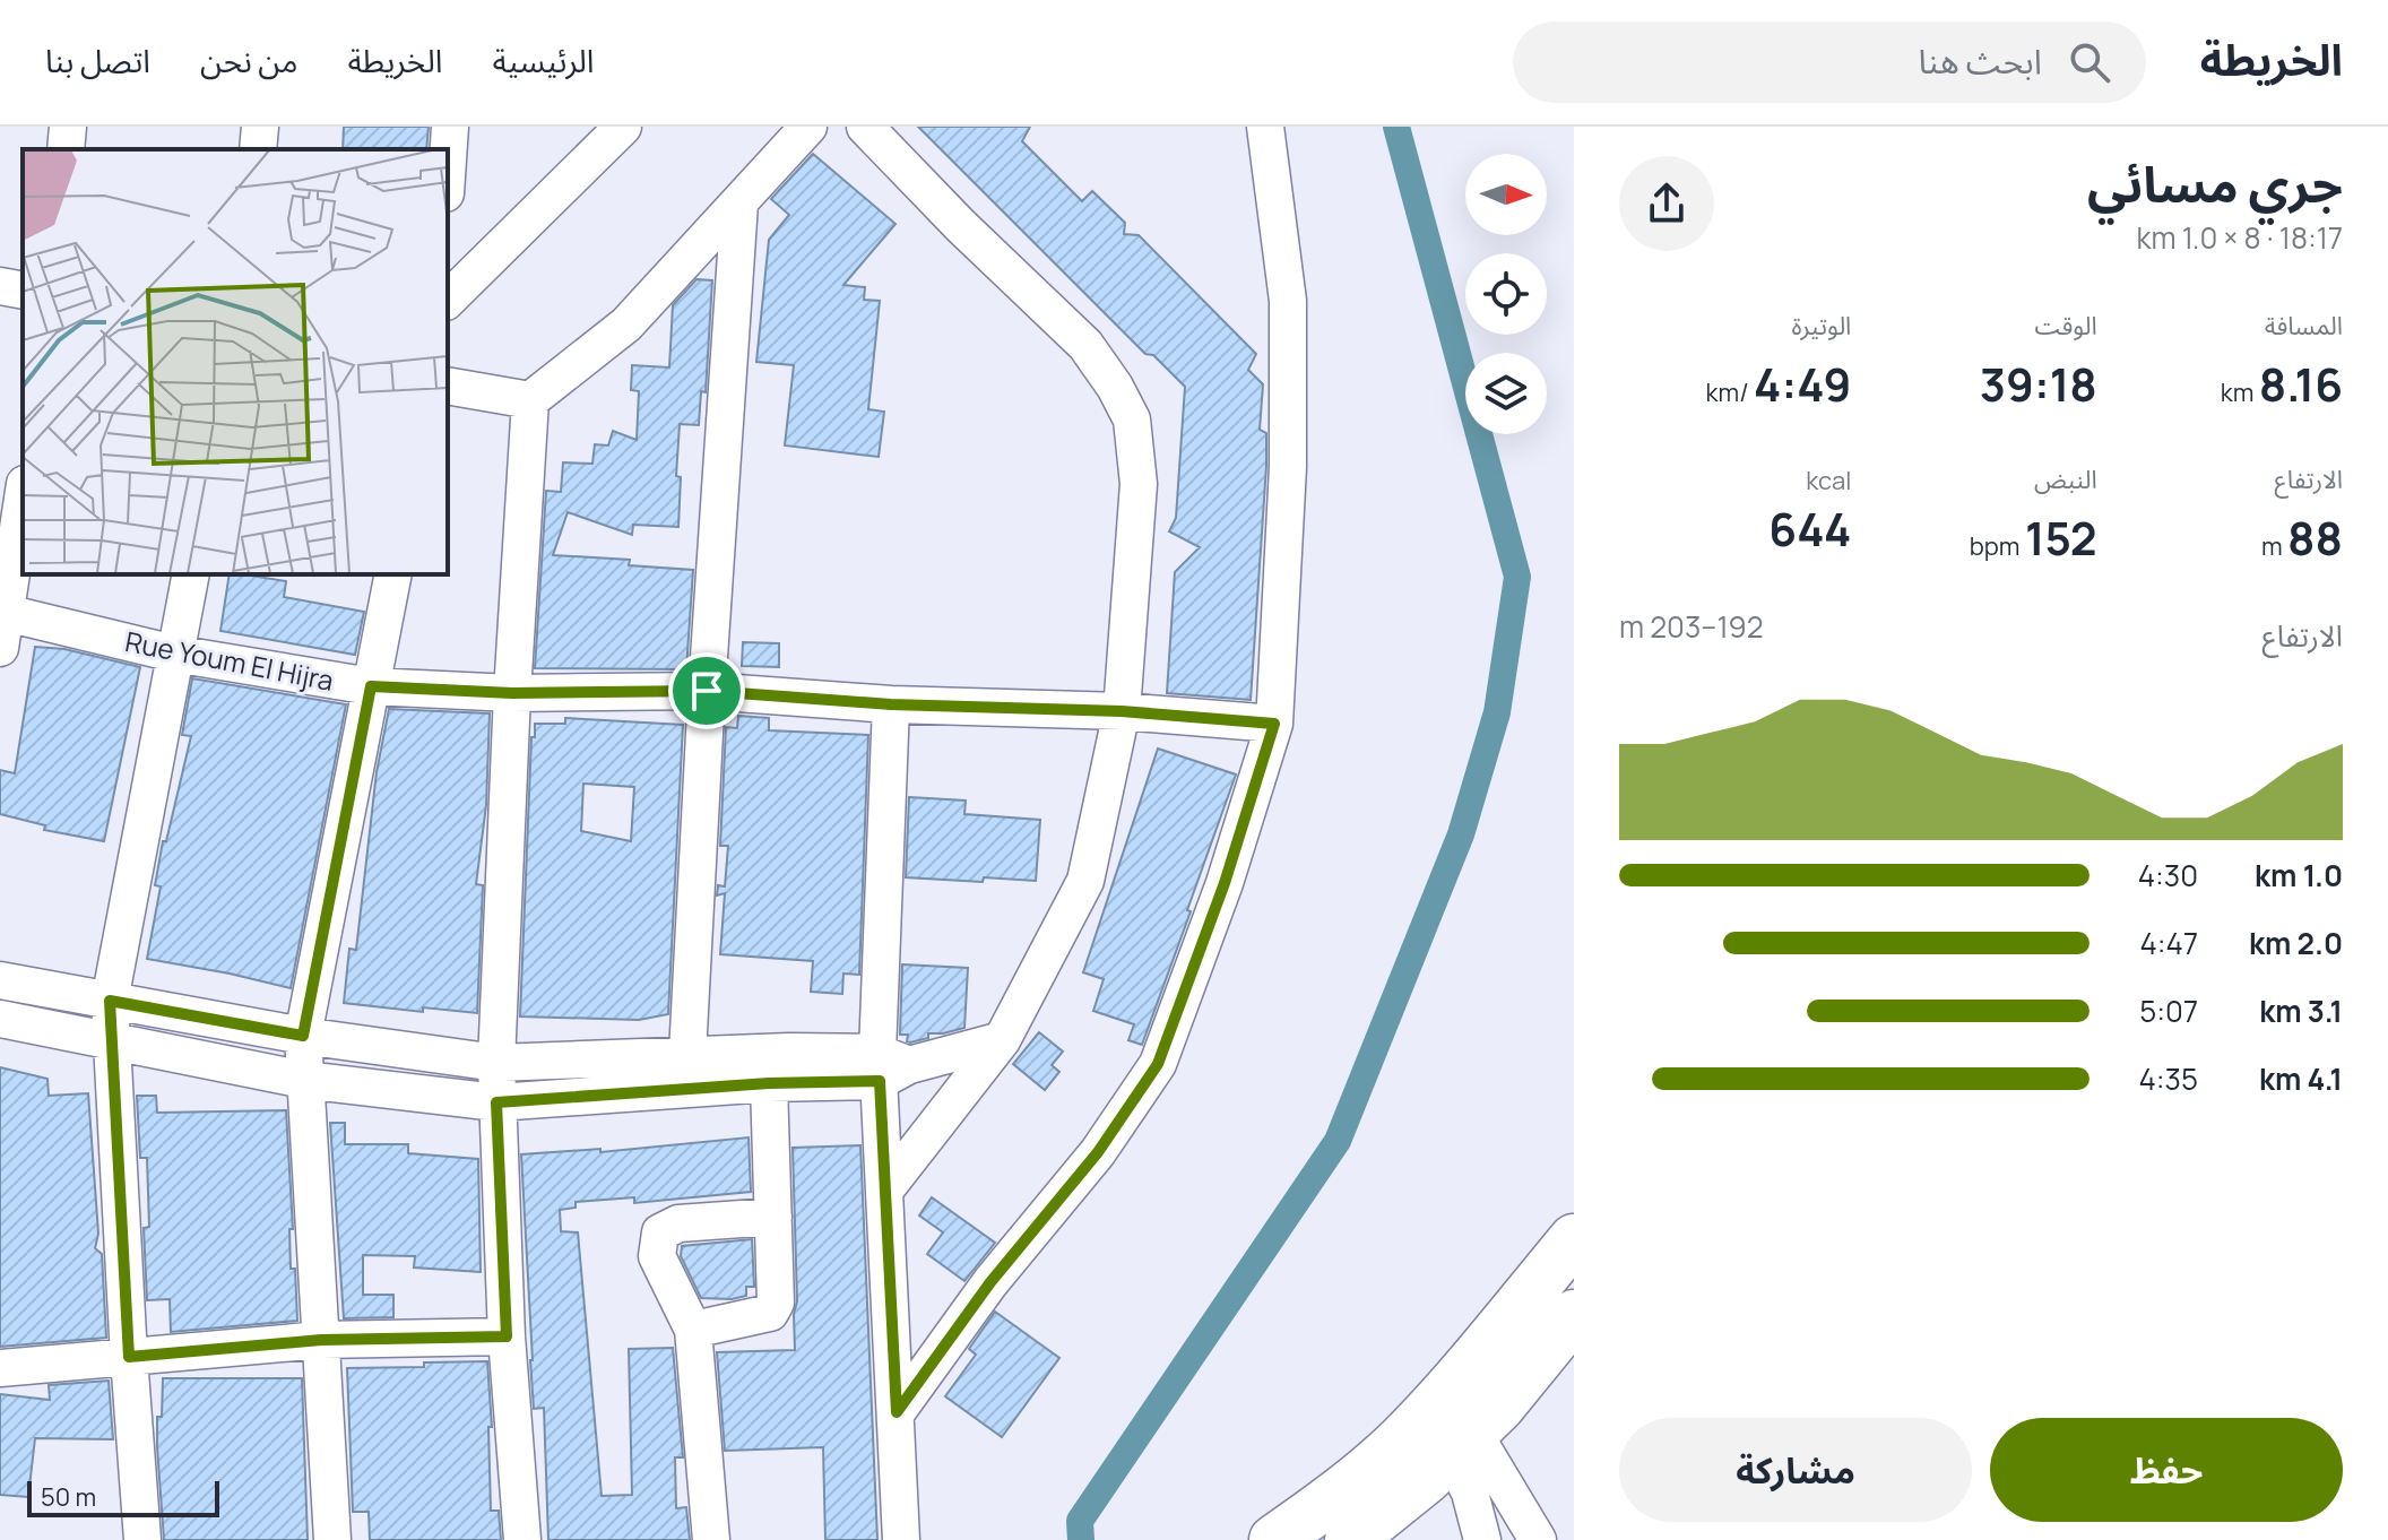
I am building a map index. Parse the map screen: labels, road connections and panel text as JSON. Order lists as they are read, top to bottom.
{
  "streets": {
    "street": ["Rue Youm El Hijra"]
  },
  "scale_bar": "50 m",
  "north": "right",
  "page": {
    "header": "الخريطة",
    "search": "ابحث هنا",
    "nav": [
      "الرئيسية",
      "الخريطة",
      "من نحن",
      "اتصل بنا"
    ],
    "heading": ["جري مسائي", "18:17 · 8 × 1.0 km"],
    "stats": [
      ["المسافة", "8.16 km"],
      ["الوقت", "39:18"],
      ["الوتيرة", "4:49 /km"],
      ["الارتفاع", "88 m"],
      ["النبض", "152 bpm"],
      ["kcal", "644"]
    ],
    "chart": ["الارتفاع", "192–203 m"],
    "list": [
      {
        "name": "1.0 km",
        "note": "4:30"
      },
      {
        "name": "2.0 km",
        "note": "4:47"
      },
      {
        "name": "3.1 km",
        "note": "5:07"
      },
      {
        "name": "4.1 km",
        "note": "4:35"
      }
    ],
    "buttons": ["حفظ", "مشاركة"],
    "scale": "50 m"
  }
}
